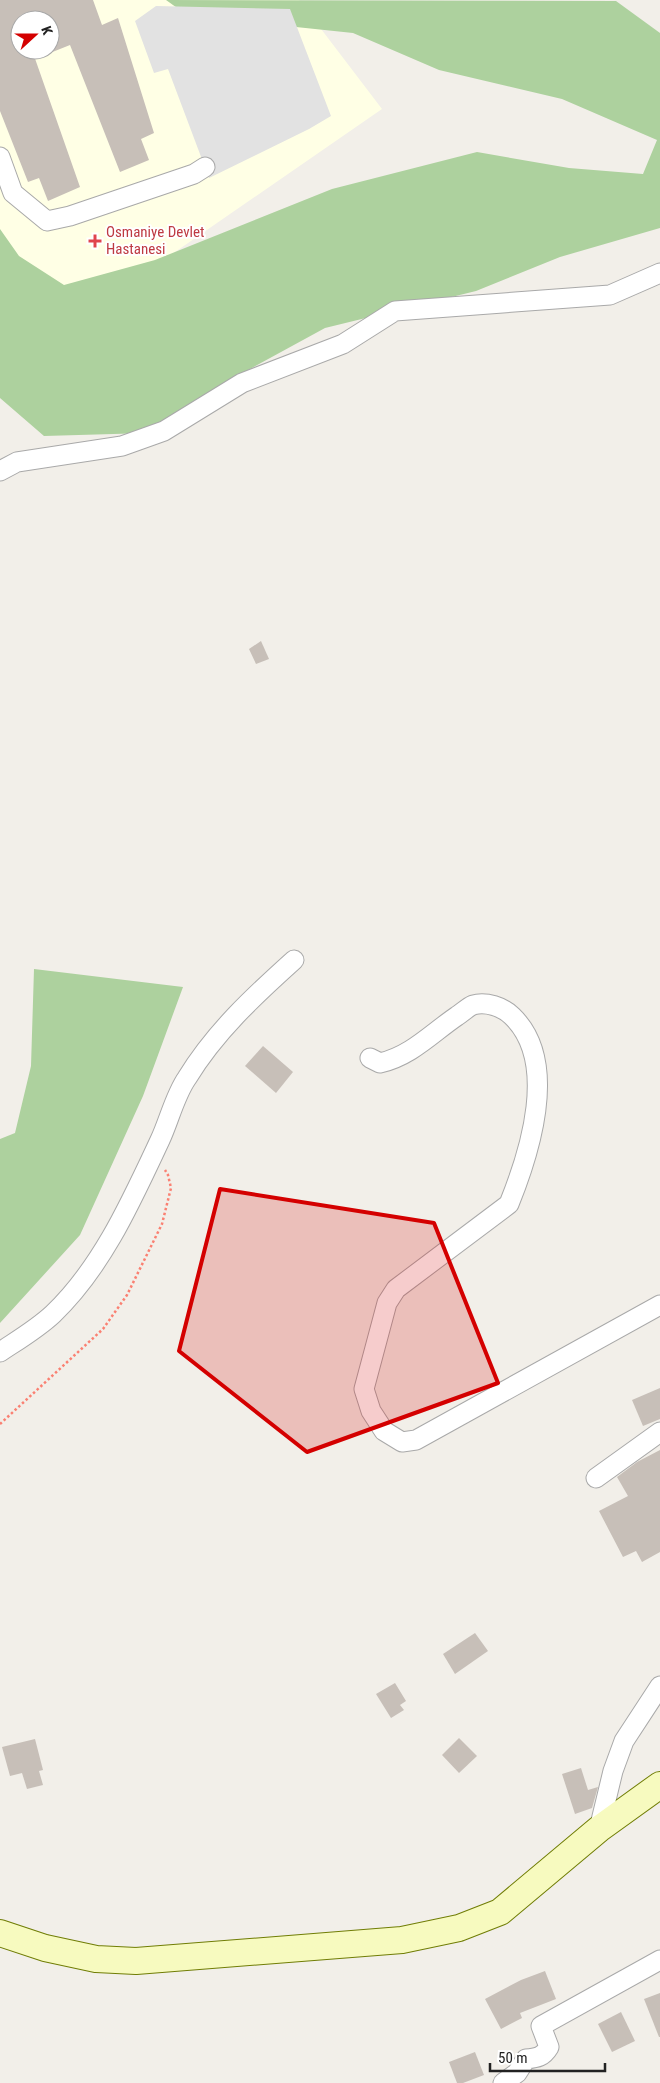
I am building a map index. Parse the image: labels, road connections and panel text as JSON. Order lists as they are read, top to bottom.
{
  "places": {
    "health": ["Osmaniye Devlet Hastanesi"]
  },
  "scale_bar": "50 m",
  "north": "right"
}
